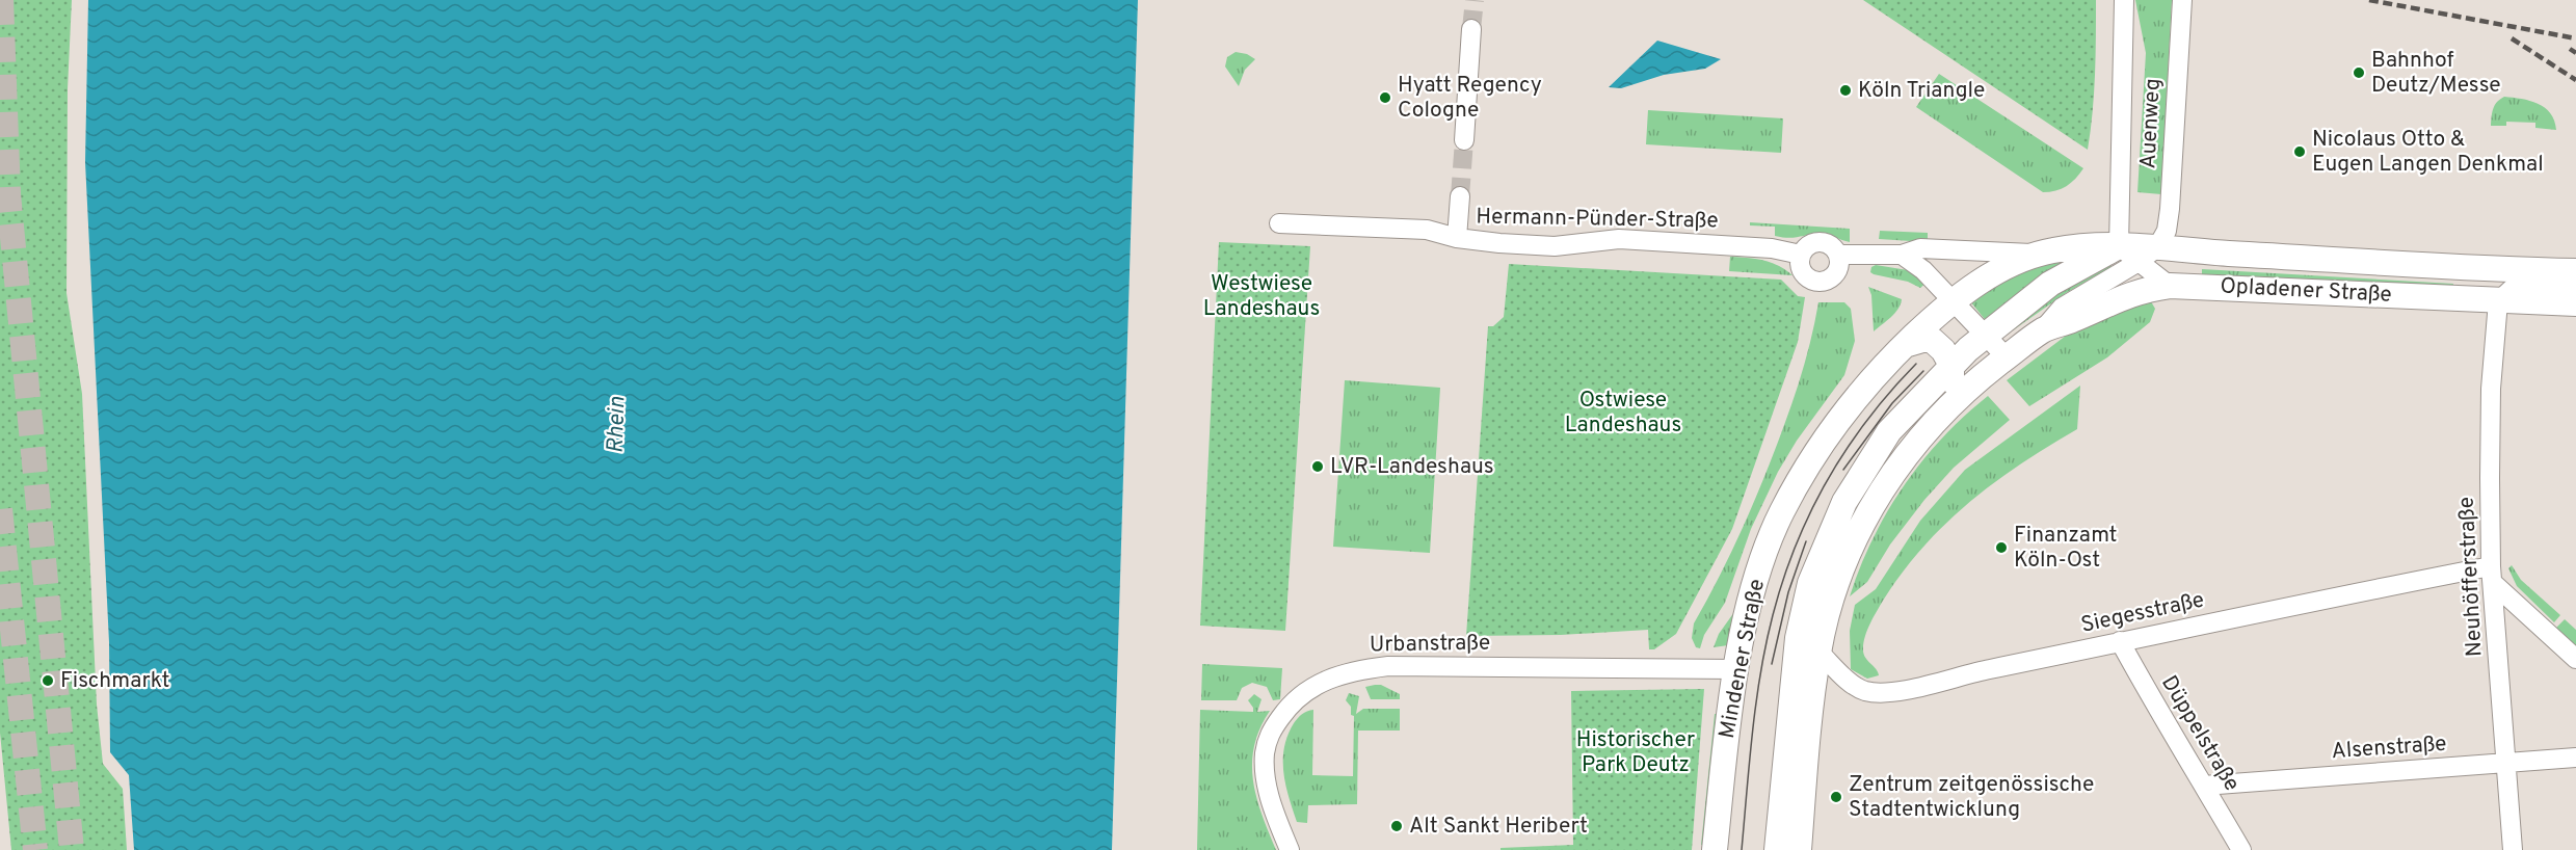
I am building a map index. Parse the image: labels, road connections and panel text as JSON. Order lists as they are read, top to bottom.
{
  "streets": {
    "main road": ["Opladener Straße", "Mindener Straße"],
    "street": [
      "Auenweg",
      "Hermann-Pünder-Straße",
      "Neuhöfferstraße",
      "Siegesstraße",
      "Urbanstraße",
      "Düppelstraße",
      "Alsenstraße"
    ]
  },
  "crossings": [
    ["Auenweg", "Opladener Straße"],
    ["Auenweg", "Mindener Straße"],
    ["Opladener Straße", "Neuhöfferstraße"],
    ["Opladener Straße", "Mindener Straße"],
    ["Neuhöfferstraße", "Siegesstraße"],
    ["Neuhöfferstraße", "Alsenstraße"],
    ["Siegesstraße", "Düppelstraße"],
    ["Urbanstraße", "Mindener Straße"],
    ["Düppelstraße", "Alsenstraße"]
  ],
  "water": ["Rhein"],
  "parks": ["Westwiese Landeshaus", "Ostwiese Landeshaus", "Historischer Park Deutz"],
  "places": [
    "Bahnhof Deutz/Messe",
    "Köln Triangle",
    "Hyatt Regency Cologne",
    "Nicolaus Otto & Eugen Langen Denkmal",
    "LVR-Landeshaus",
    "Finanzamt Köln-Ost",
    "Fischmarkt",
    "Zentrum zeitgenössische Stadtentwicklung",
    "Alt Sankt Heribert"
  ]
}
